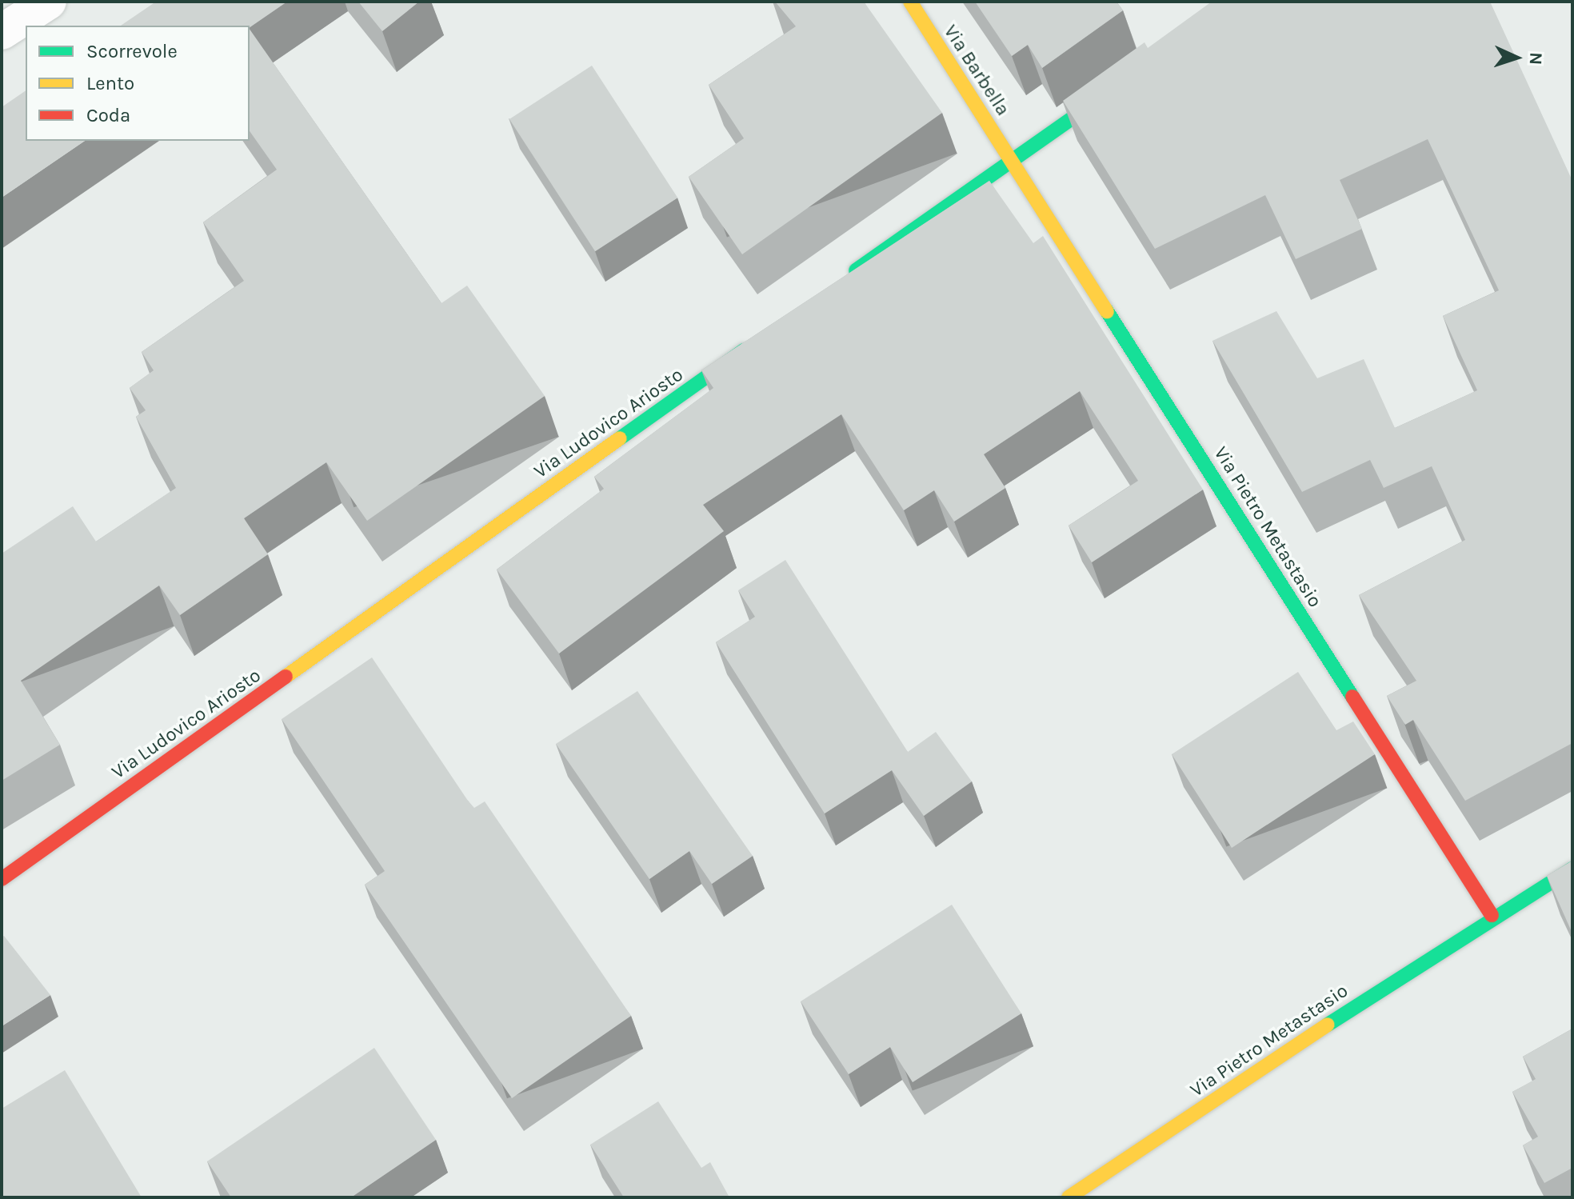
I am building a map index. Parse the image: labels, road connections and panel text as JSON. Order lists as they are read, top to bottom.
{
  "streets": {
    "street": ["Via Barbella", "Via Ludovico Ariosto", "Via Pietro Metastasio"]
  },
  "crossings": [
    ["Via Barbella", "Via Pietro Metastasio"]
  ],
  "legend": ["Scorrevole", "Lento", "Coda"],
  "north": "right"
}
